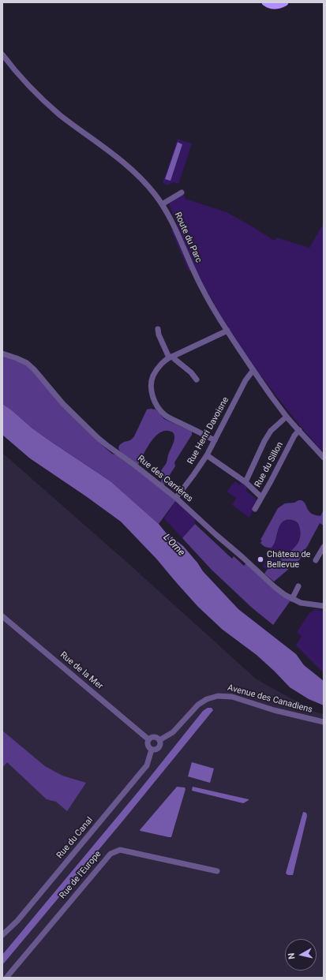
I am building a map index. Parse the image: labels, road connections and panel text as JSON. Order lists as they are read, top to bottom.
{
  "streets": {
    "street": [
      "Route du Parc",
      "Rue Henri Davoisne",
      "Rue du Sillon",
      "Rue des Carrières",
      "Rue de la Mer",
      "Avenue des Canadiens",
      "Rue du Canal",
      "Rue de l'Europe"
    ]
  },
  "crossings": [
    ["Route du Parc", "Rue Henri Davoisne"],
    ["Route du Parc", "Rue du Sillon"],
    ["Rue Henri Davoisne", "Rue des Carrières"],
    ["Rue de la Mer", "Avenue des Canadiens"],
    ["Rue de la Mer", "Rue du Canal"],
    ["Avenue des Canadiens", "Rue du Canal"]
  ],
  "water": ["L'Orne"],
  "places": ["Château de Bellevue"],
  "north": "left"
}
